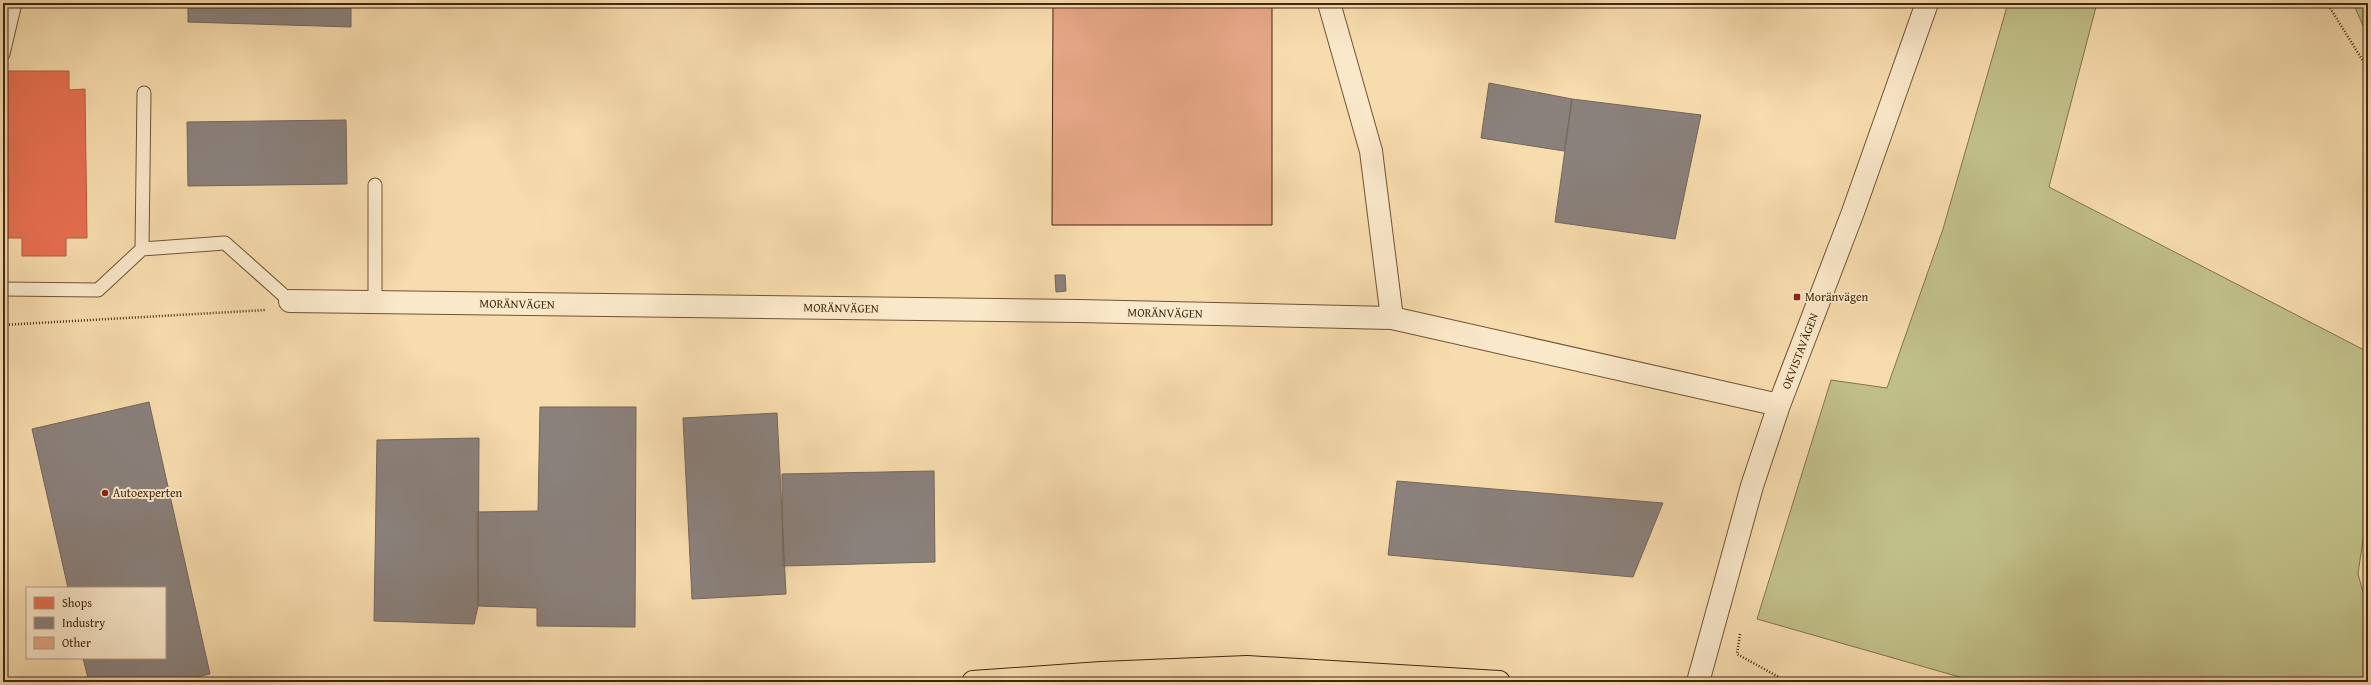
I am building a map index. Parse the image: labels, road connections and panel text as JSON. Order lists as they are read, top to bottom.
{
  "streets": {
    "street": ["MORÄNVÄGEN", "OKVISTAVÄGEN"]
  },
  "crossings": [
    ["MORÄNVÄGEN", "OKVISTAVÄGEN"]
  ],
  "places": {
    "transit": ["Moränvägen"],
    "other": ["Autoexperten"]
  },
  "legend": ["Shops", "Industry", "Other"]
}
